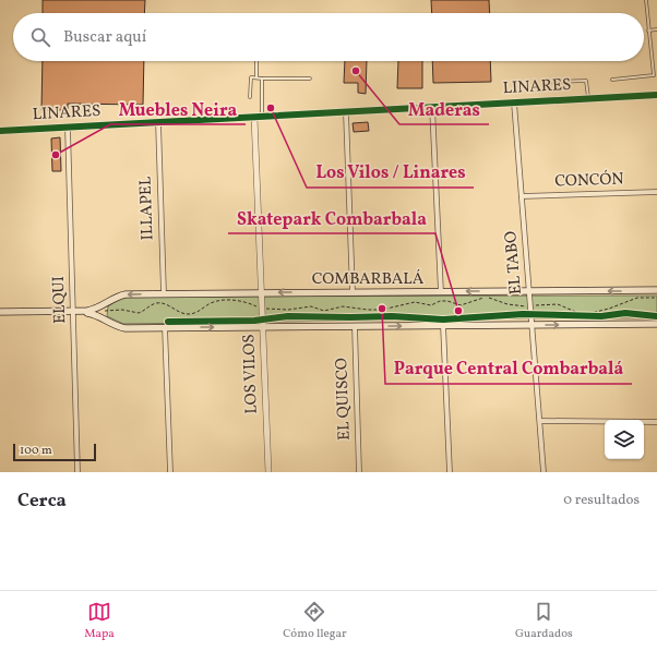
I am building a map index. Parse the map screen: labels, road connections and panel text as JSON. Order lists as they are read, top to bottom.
{
  "streets": {
    "main road": ["COMBARBALÁ"],
    "street": [
      "LINARES",
      "CONCÓN",
      "ILLAPEL",
      "EL TABO",
      "ELQUI",
      "LOS VILOS",
      "EL QUISCO"
    ]
  },
  "crossings": [
    ["LINARES", "ILLAPEL"],
    ["LINARES", "EL TABO"],
    ["LINARES", "ELQUI"],
    ["LINARES", "LOS VILOS"],
    ["CONCÓN", "EL TABO"],
    ["ILLAPEL", "COMBARBALÁ"],
    ["EL TABO", "COMBARBALÁ"],
    ["COMBARBALÁ", "ELQUI"],
    ["COMBARBALÁ", "LOS VILOS"],
    ["COMBARBALÁ", "EL QUISCO"]
  ],
  "places": [
    "Maderas",
    "Los Vilos / Linares",
    "Muebles Neira",
    "Parque Central Combarbalá",
    "Skatepark Combarbala"
  ],
  "scale_bar": "100 m",
  "page": {
    "search": "Buscar aquí",
    "scale": "100 m",
    "heading": ["Cerca", "0 resultados"],
    "nav": ["Mapa", "Cómo llegar", "Guardados"]
  }
}
